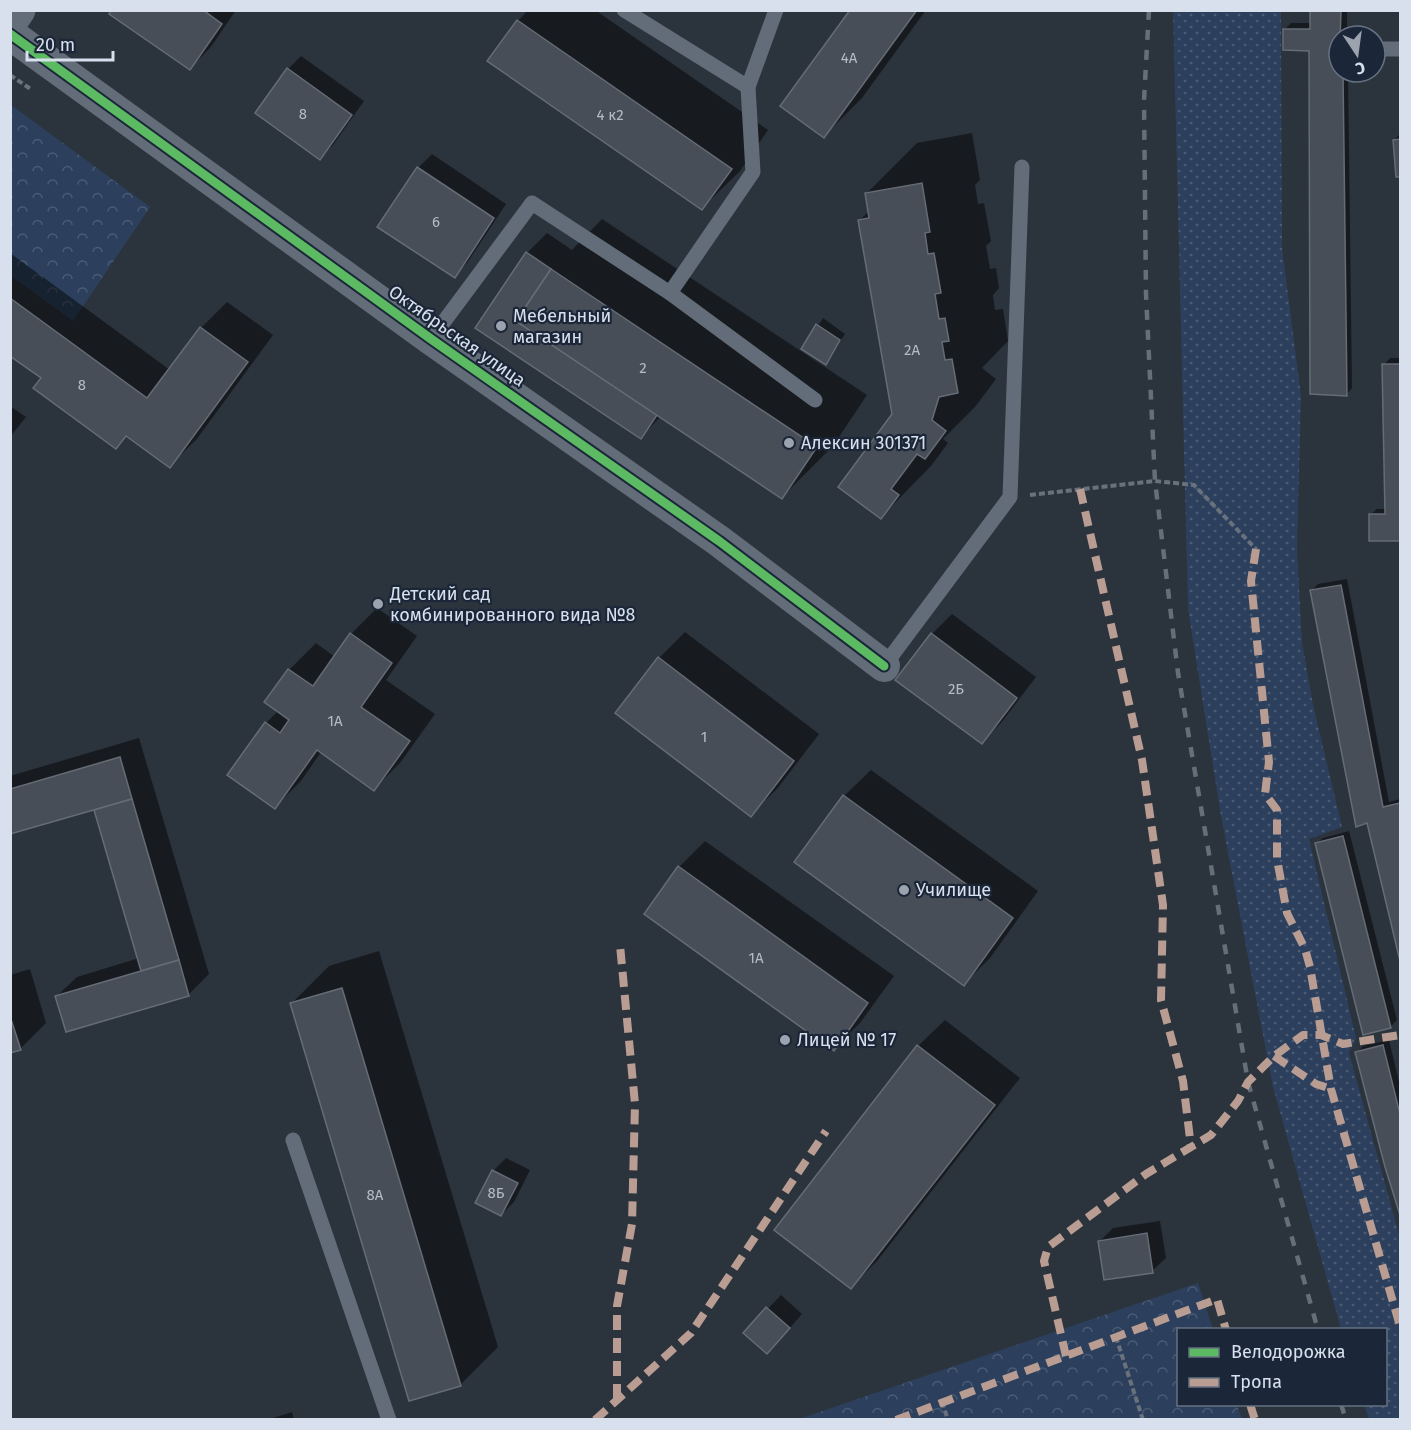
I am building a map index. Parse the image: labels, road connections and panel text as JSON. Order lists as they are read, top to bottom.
{
  "streets": {
    "street": ["Октябрьская улица"]
  },
  "places": [
    "Мебельный магазин",
    "Алексин 301371",
    "Детский сад комбинированного вида №8",
    "Училище",
    "Лицей № 17"
  ],
  "house_numbers": [
    "4А",
    "8",
    "4 к2",
    "6",
    "2А",
    "2",
    "8",
    "2Б",
    "1А",
    "1",
    "1А",
    "8Б",
    "8А"
  ],
  "legend": ["Велодорожка", "Тропа"],
  "scale_bar": "20 m",
  "north": "bottom"
}
